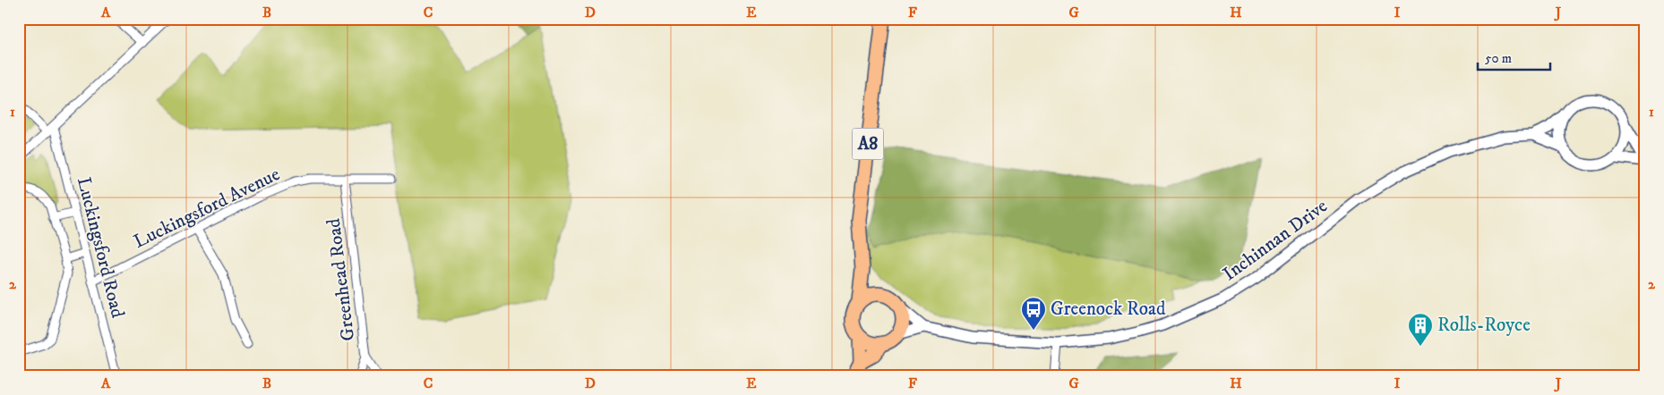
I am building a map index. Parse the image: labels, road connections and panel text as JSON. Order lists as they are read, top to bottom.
{
  "streets": {
    "main road": ["A8"],
    "street": [
      "Luckingsford Avenue",
      "Inchinnan Drive",
      "Luckingsford Road",
      "Greenhead Road"
    ]
  },
  "crossings": [
    ["A8", "Inchinnan Drive"],
    ["Luckingsford Avenue", "Luckingsford Road"],
    ["Luckingsford Avenue", "Greenhead Road"]
  ],
  "places": {
    "bus stop": ["Greenock Road"],
    "building": ["Rolls-Royce"]
  },
  "scale_bar": "50 m",
  "grid": {
    "columns": [
      "A",
      "B",
      "C",
      "D",
      "E",
      "F",
      "G",
      "H",
      "I",
      "J"
    ],
    "rows": ["1", "2"]
  }
}
